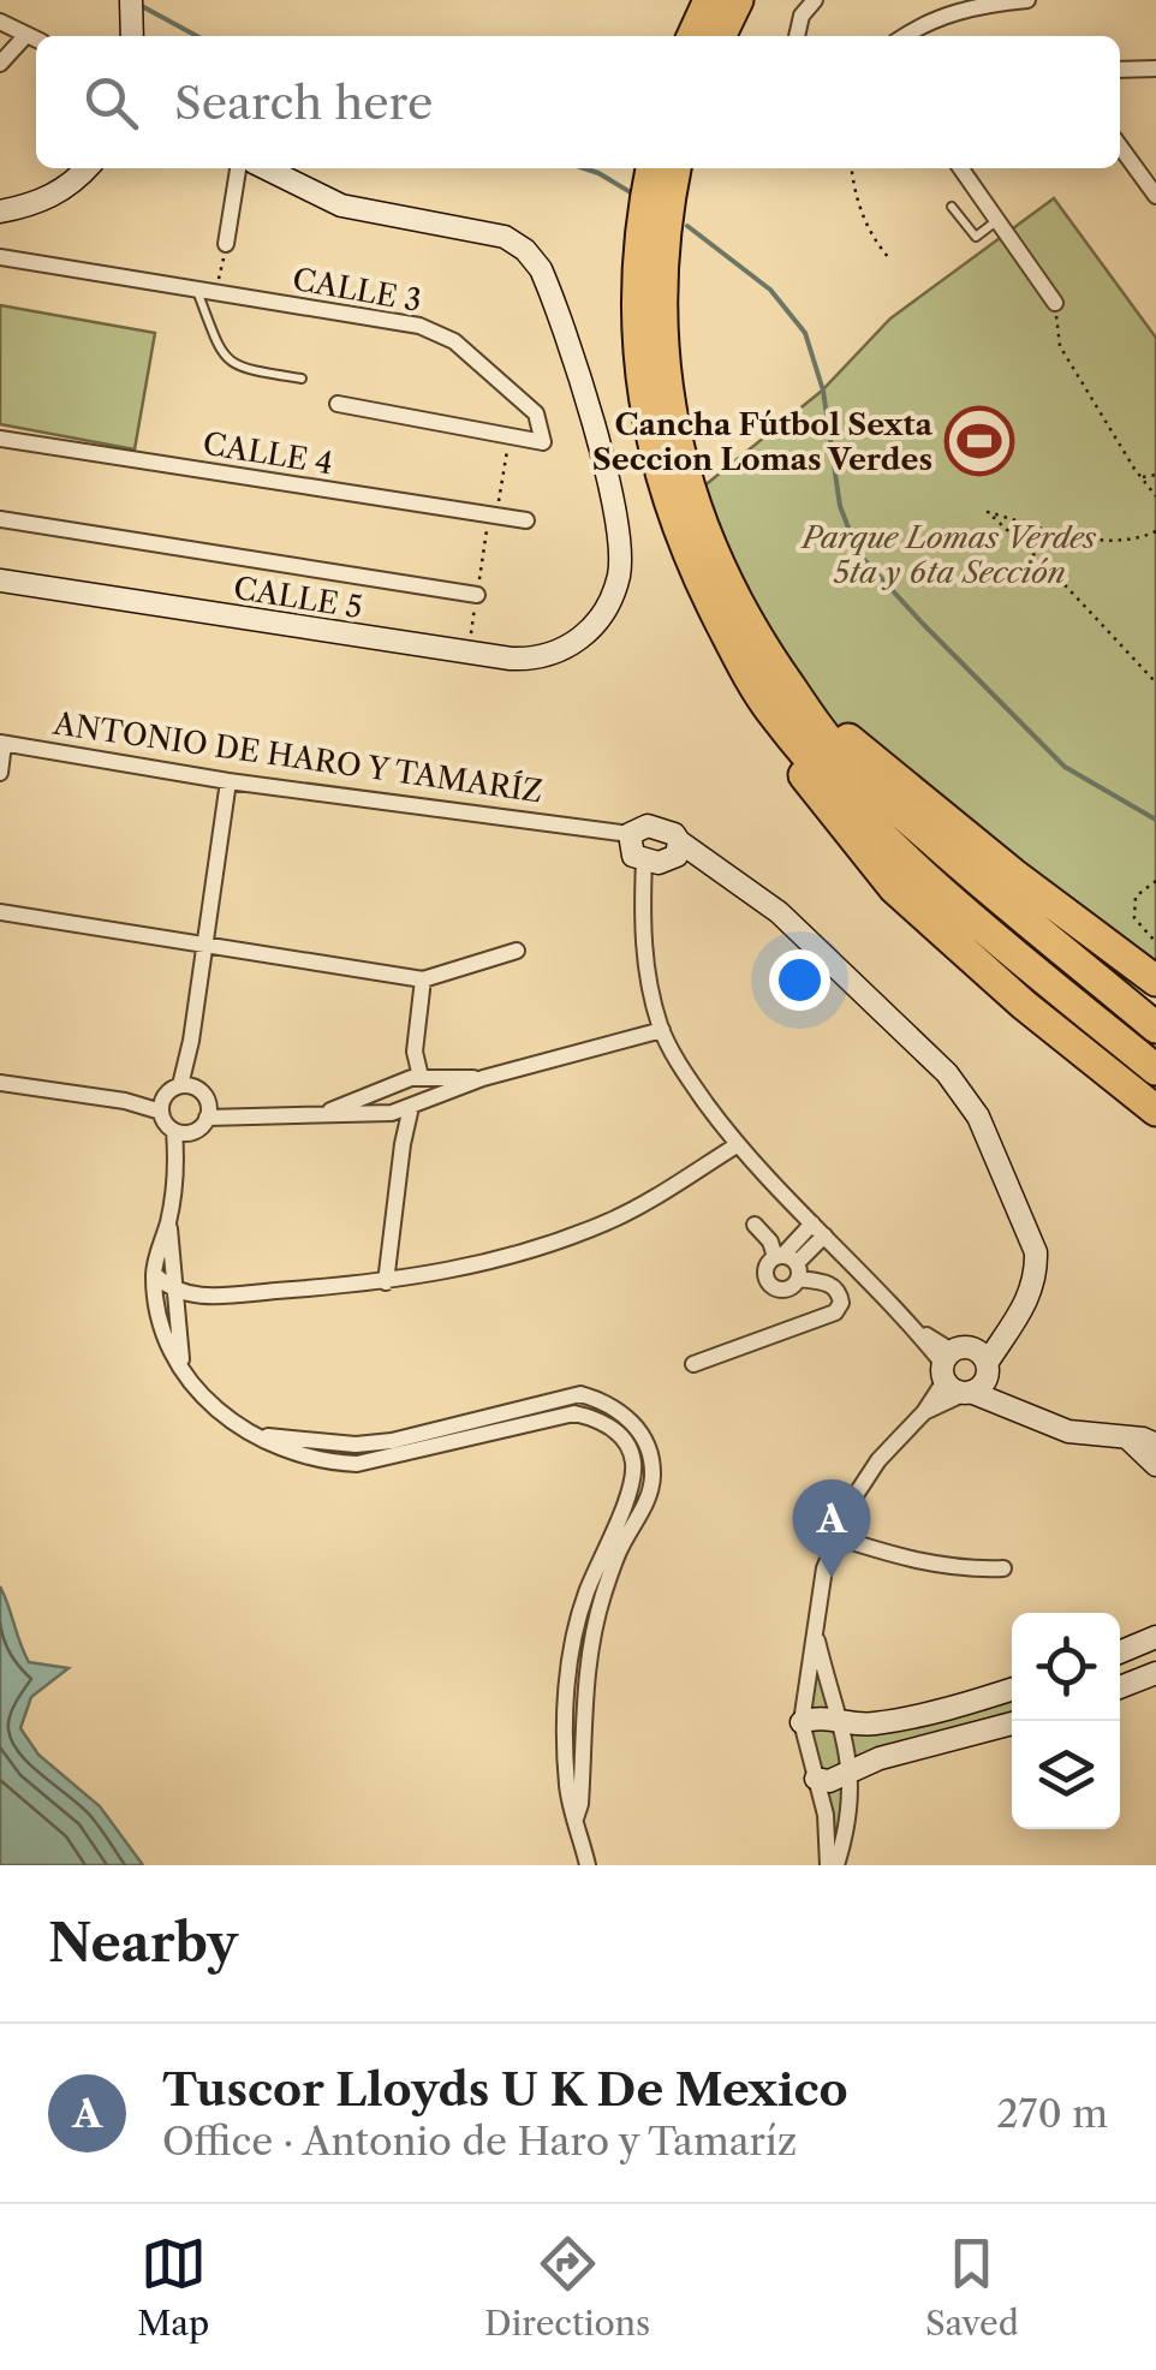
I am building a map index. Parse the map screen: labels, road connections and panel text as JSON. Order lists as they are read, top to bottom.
{
  "streets": {
    "street": [
      "CALLE 3",
      "CALLE 4",
      "CALLE 5",
      "ANTONIO DE HARO Y TAMARÍZ"
    ]
  },
  "parks": ["Parque Lomas Verdes 5ta y 6ta Sección"],
  "places": {
    "sports": ["Cancha Fútbol Sexta Seccion Lomas Verdes"]
  },
  "page": {
    "search": "Search here",
    "pins": "A",
    "heading": "Nearby",
    "list": [
      {
        "mark": "A",
        "name": "Tuscor Lloyds U K De Mexico",
        "note": "Office · Antonio de Haro y Tamaríz",
        "value": "270 m"
      }
    ],
    "nav": ["Map", "Directions", "Saved"]
  }
}
